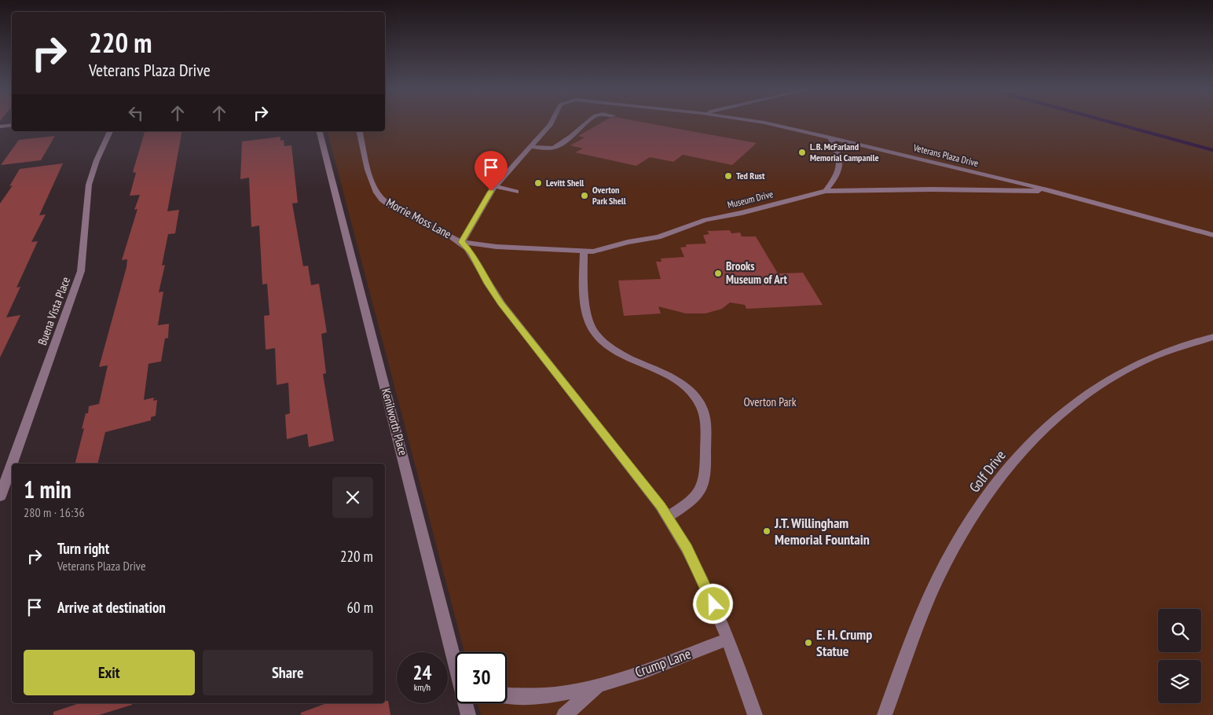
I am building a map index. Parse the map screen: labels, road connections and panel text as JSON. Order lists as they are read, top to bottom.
{
  "streets": {
    "street": [
      "Veterans Plaza Drive",
      "Museum Drive",
      "Morrie Moss Lane",
      "Buena Vista Place",
      "Kenilworth Place",
      "Golf Drive",
      "Crump Lane"
    ]
  },
  "crossings": [
    ["Veterans Plaza Drive", "Museum Drive"],
    ["Veterans Plaza Drive", "Morrie Moss Lane"],
    ["Museum Drive", "Morrie Moss Lane"],
    ["Morrie Moss Lane", "Crump Lane"]
  ],
  "parks": ["Overton Park"],
  "places": [
    "L.B. McFarland Memorial Campanile",
    "Ted Rust",
    "Levitt Shell",
    "Overton Park Shell",
    "Brooks Museum of Art",
    "J.T. Willingham Memorial Fountain",
    "E. H. Crump Statue"
  ],
  "page": {
    "turn": ["220 m", "Veterans Plaza Drive"],
    "heading": ["1 min", "280 m · 16:36"],
    "list": [
      {
        "name": "Turn right",
        "note": "Veterans Plaza Drive",
        "value": "220 m"
      },
      {
        "name": "Arrive at destination",
        "value": "60 m"
      }
    ],
    "buttons": ["Exit", "Share"],
    "speed": "24 km/h",
    "limit": "30"
  }
}
